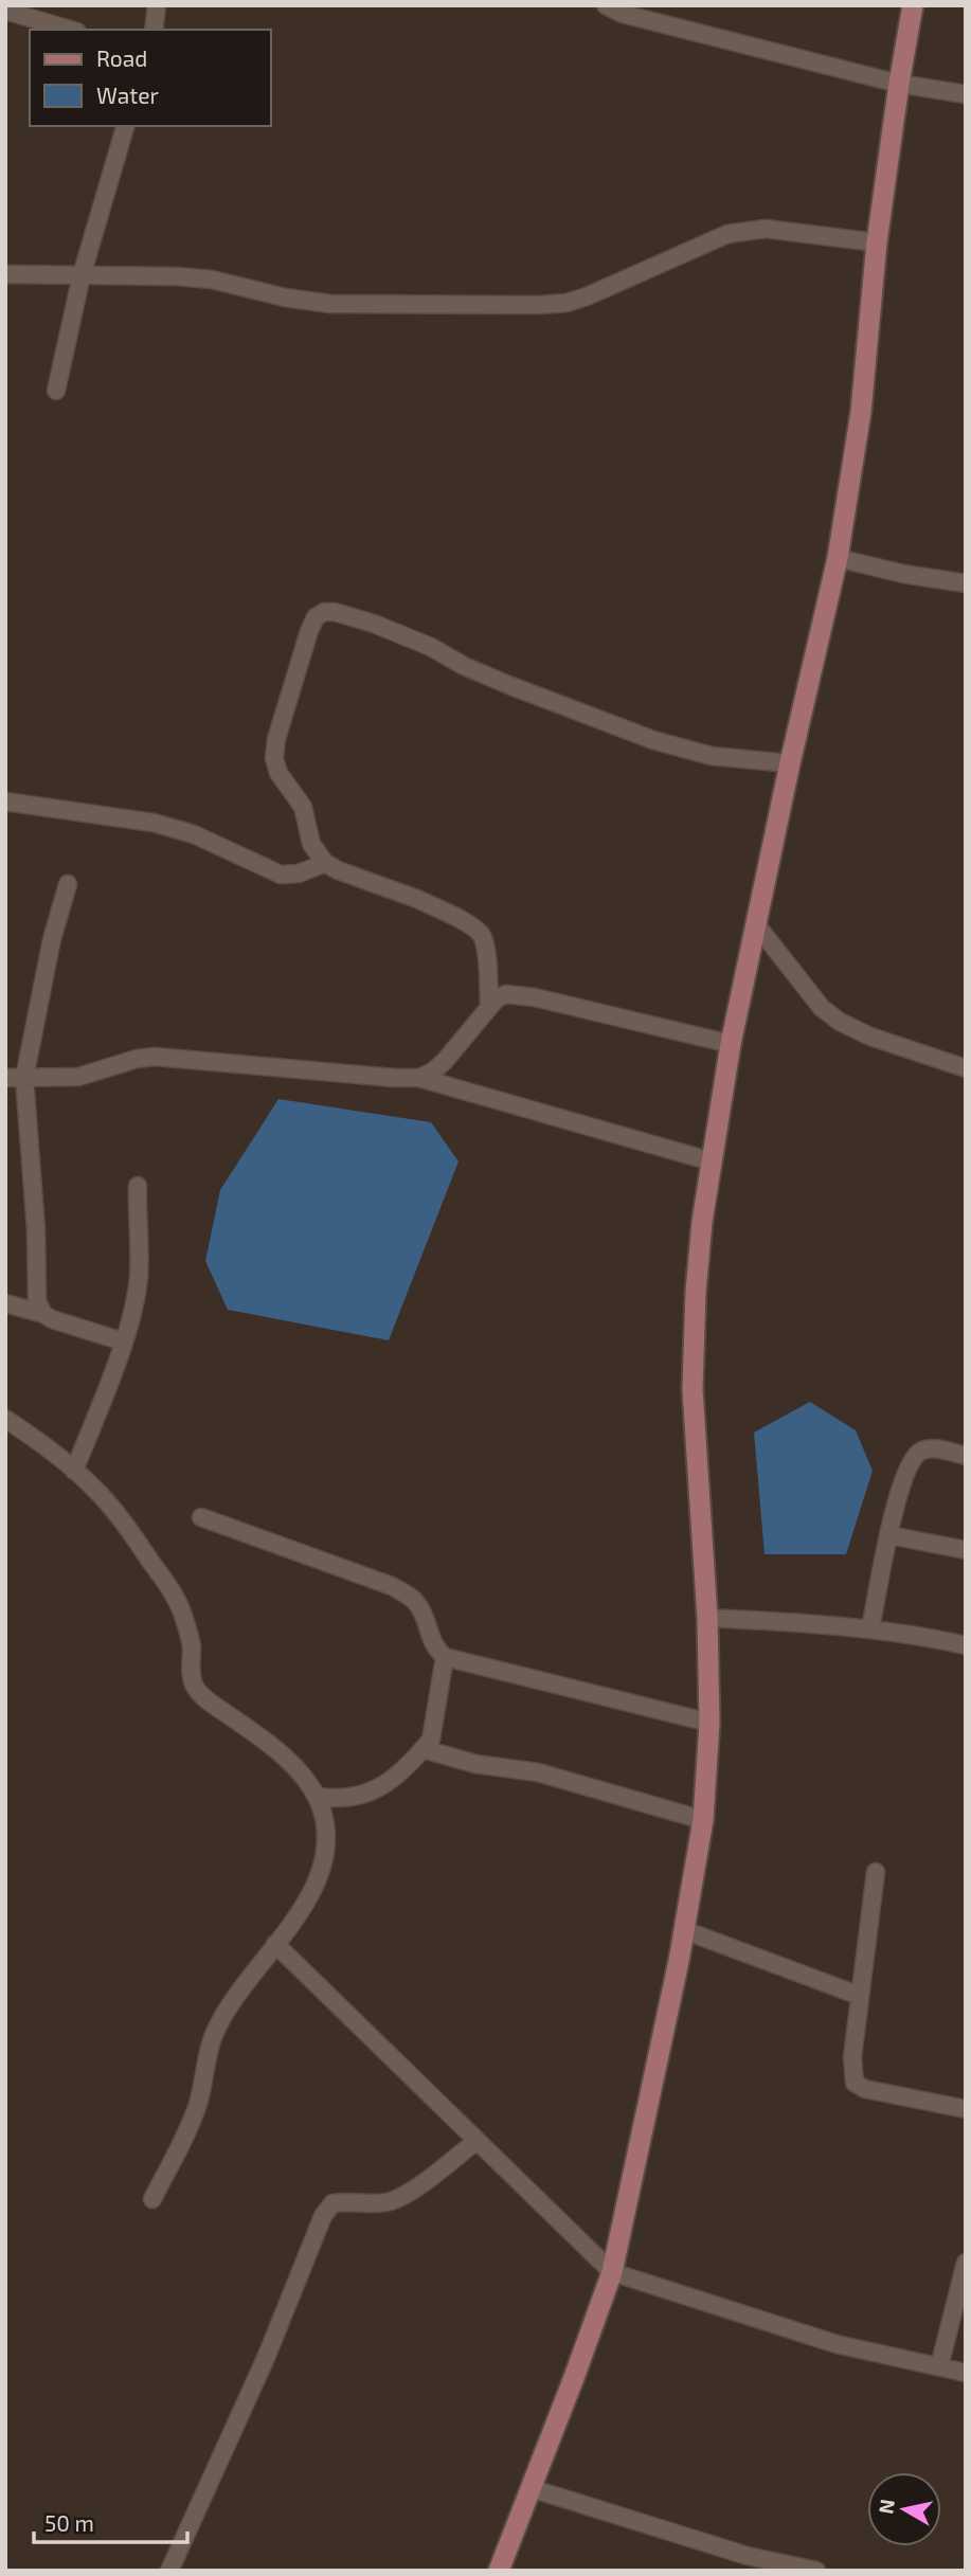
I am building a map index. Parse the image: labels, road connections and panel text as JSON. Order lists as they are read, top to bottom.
{
  "legend": ["Road", "Water"],
  "scale_bar": "50 m",
  "north": "left"
}
